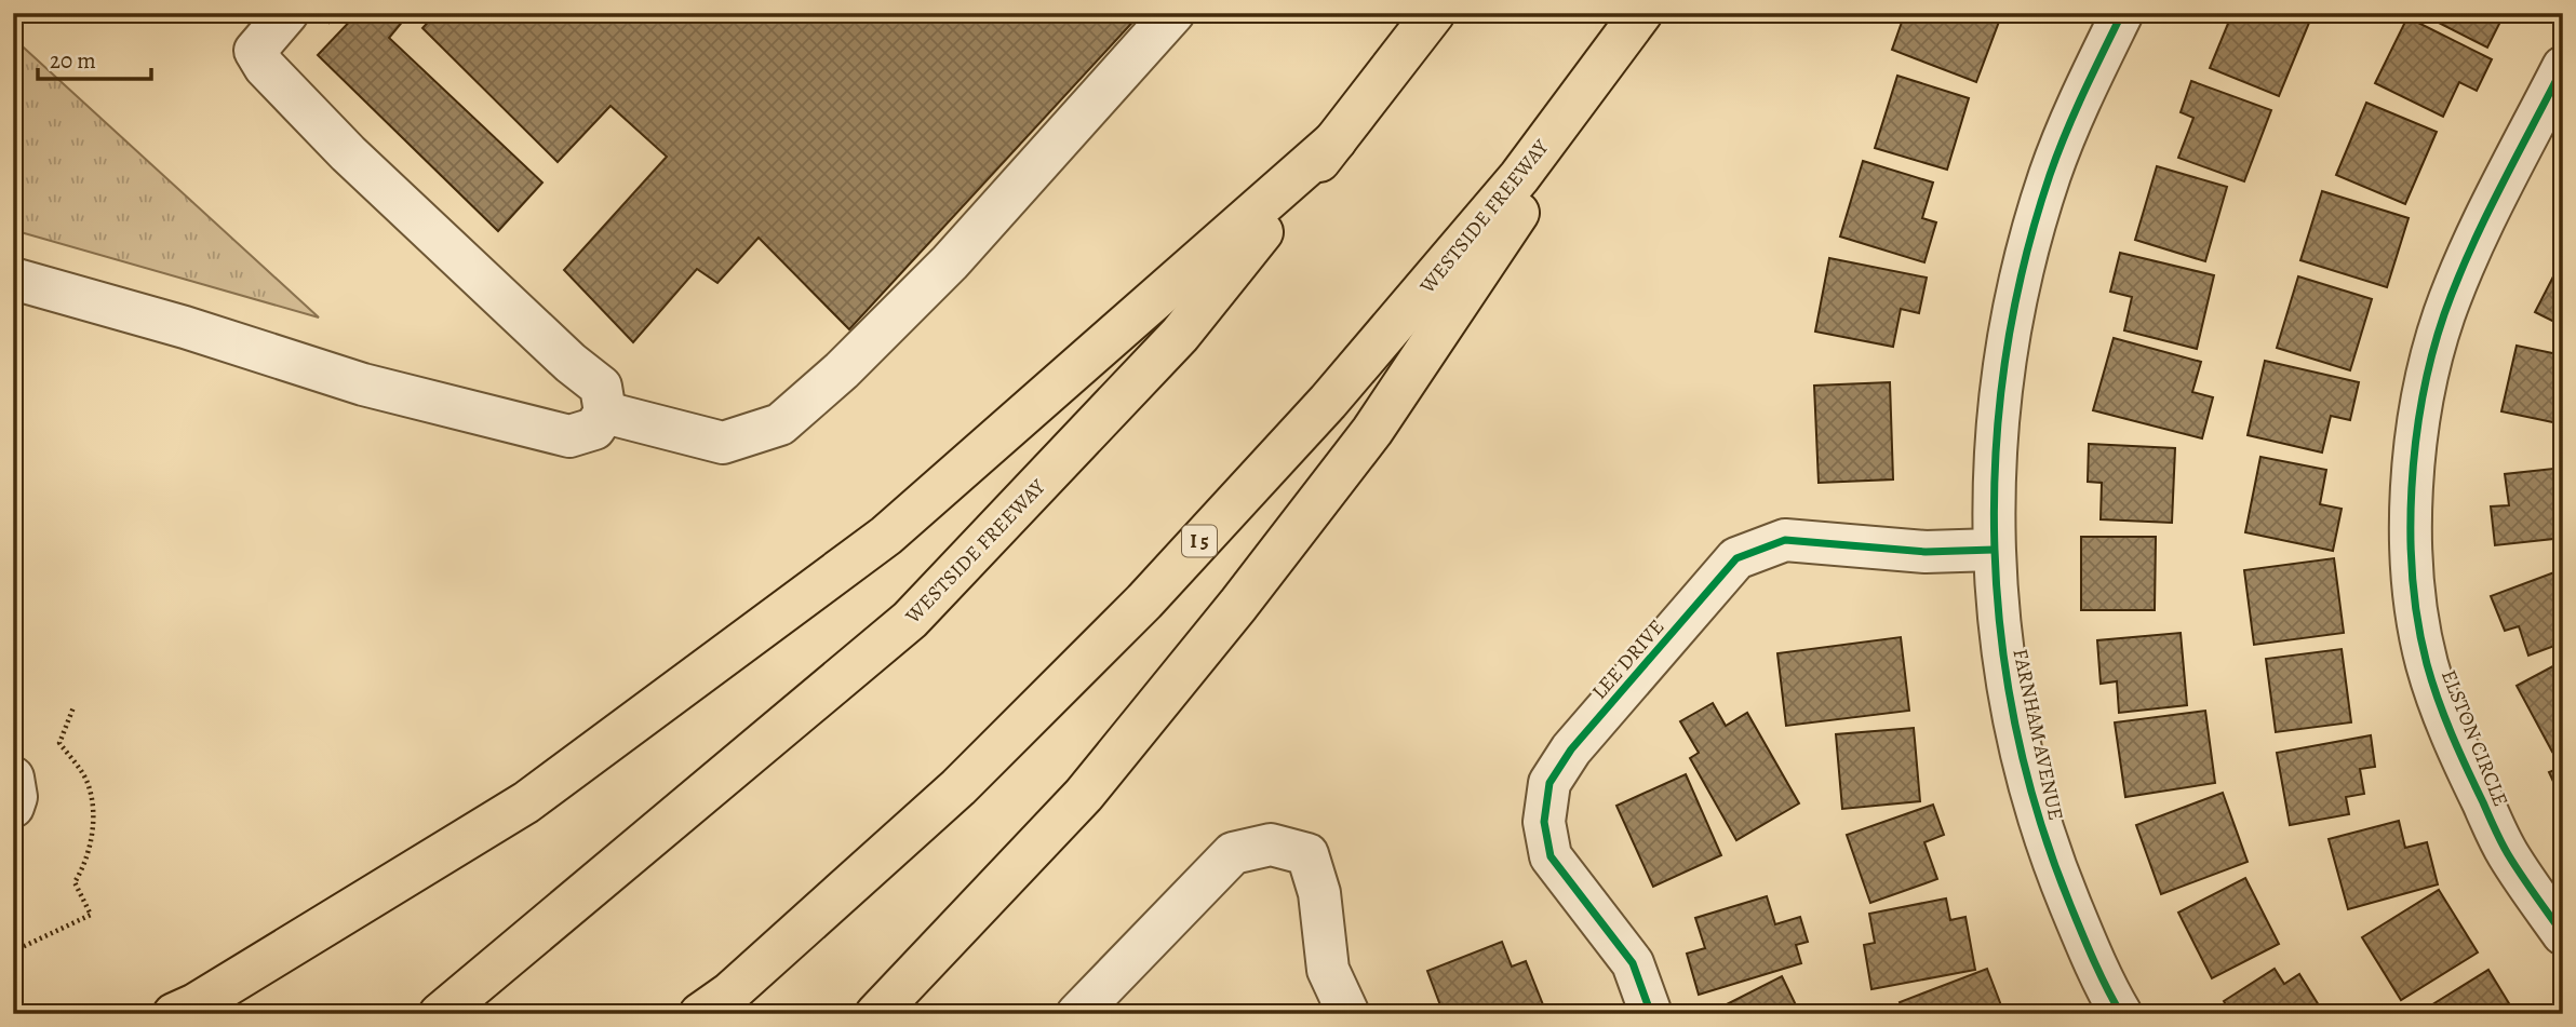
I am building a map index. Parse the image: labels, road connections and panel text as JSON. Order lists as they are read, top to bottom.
{
  "streets": {
    "highway": ["WESTSIDE FREEWAY", "I 5"],
    "street": ["LEE DRIVE", "FARNHAM AVENUE", "ELSTON CIRCLE"]
  },
  "crossings": [
    ["LEE DRIVE", "FARNHAM AVENUE"]
  ],
  "scale_bar": "20 m"
}
